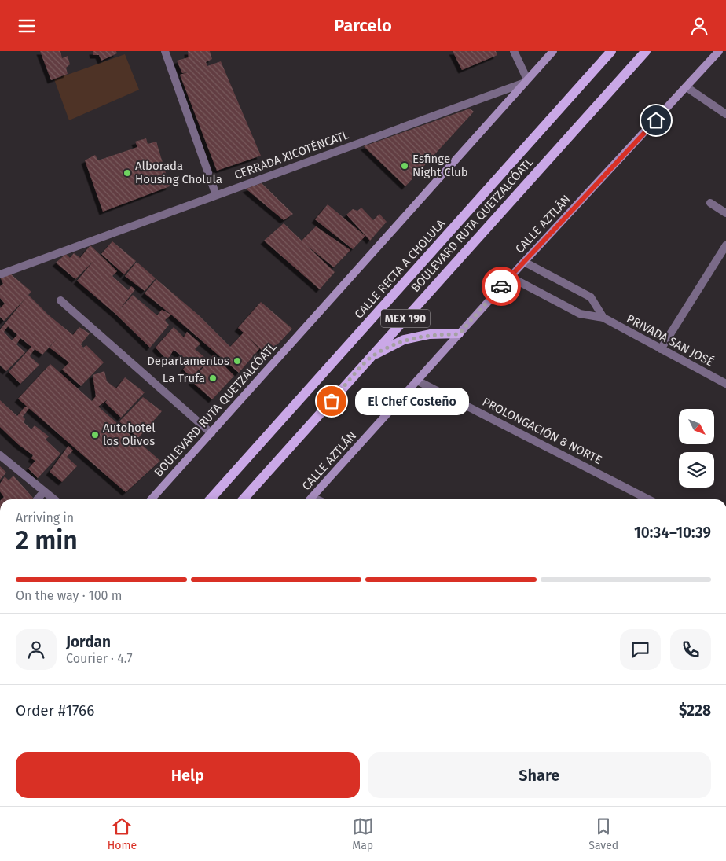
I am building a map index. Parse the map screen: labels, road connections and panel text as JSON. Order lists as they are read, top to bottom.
{
  "streets": {
    "main road": [
      "CALLE AZTLÁN",
      "BOULEVARD RUTA QUETZALCÓATL",
      "CALLE RECTA A CHOLULA",
      "MEX 190"
    ],
    "street": ["CERRADA XICOTÉNCATL", "PRIVADA SAN JOSÉ", "PROLONGACIÓN 8 NORTE"]
  },
  "crossings": [
    ["CERRADA XICOTÉNCATL", "BOULEVARD RUTA QUETZALCÓATL"],
    ["CALLE AZTLÁN", "PRIVADA SAN JOSÉ"],
    ["CALLE AZTLÁN", "PROLONGACIÓN 8 NORTE"]
  ],
  "places": [
    "Esfinge Night Club",
    "Alborada Housing Cholula",
    "Departamentos",
    "La Trufa",
    "El Chef Costeño",
    "Autohotel los Olivos"
  ],
  "north": "bottom right",
  "page": {
    "header": "Parcelo",
    "bubble": "El Chef Costeño",
    "heading": ["2 min", "Arriving in", "10:34–10:39"],
    "panel": [
      "Jordan",
      "Courier · 4.7",
      "Order #1766",
      "$228"
    ],
    "bar": "On the way · 100 m",
    "buttons": ["Help", "Share"],
    "tabs": ["Home", "Map", "Saved"]
  }
}
